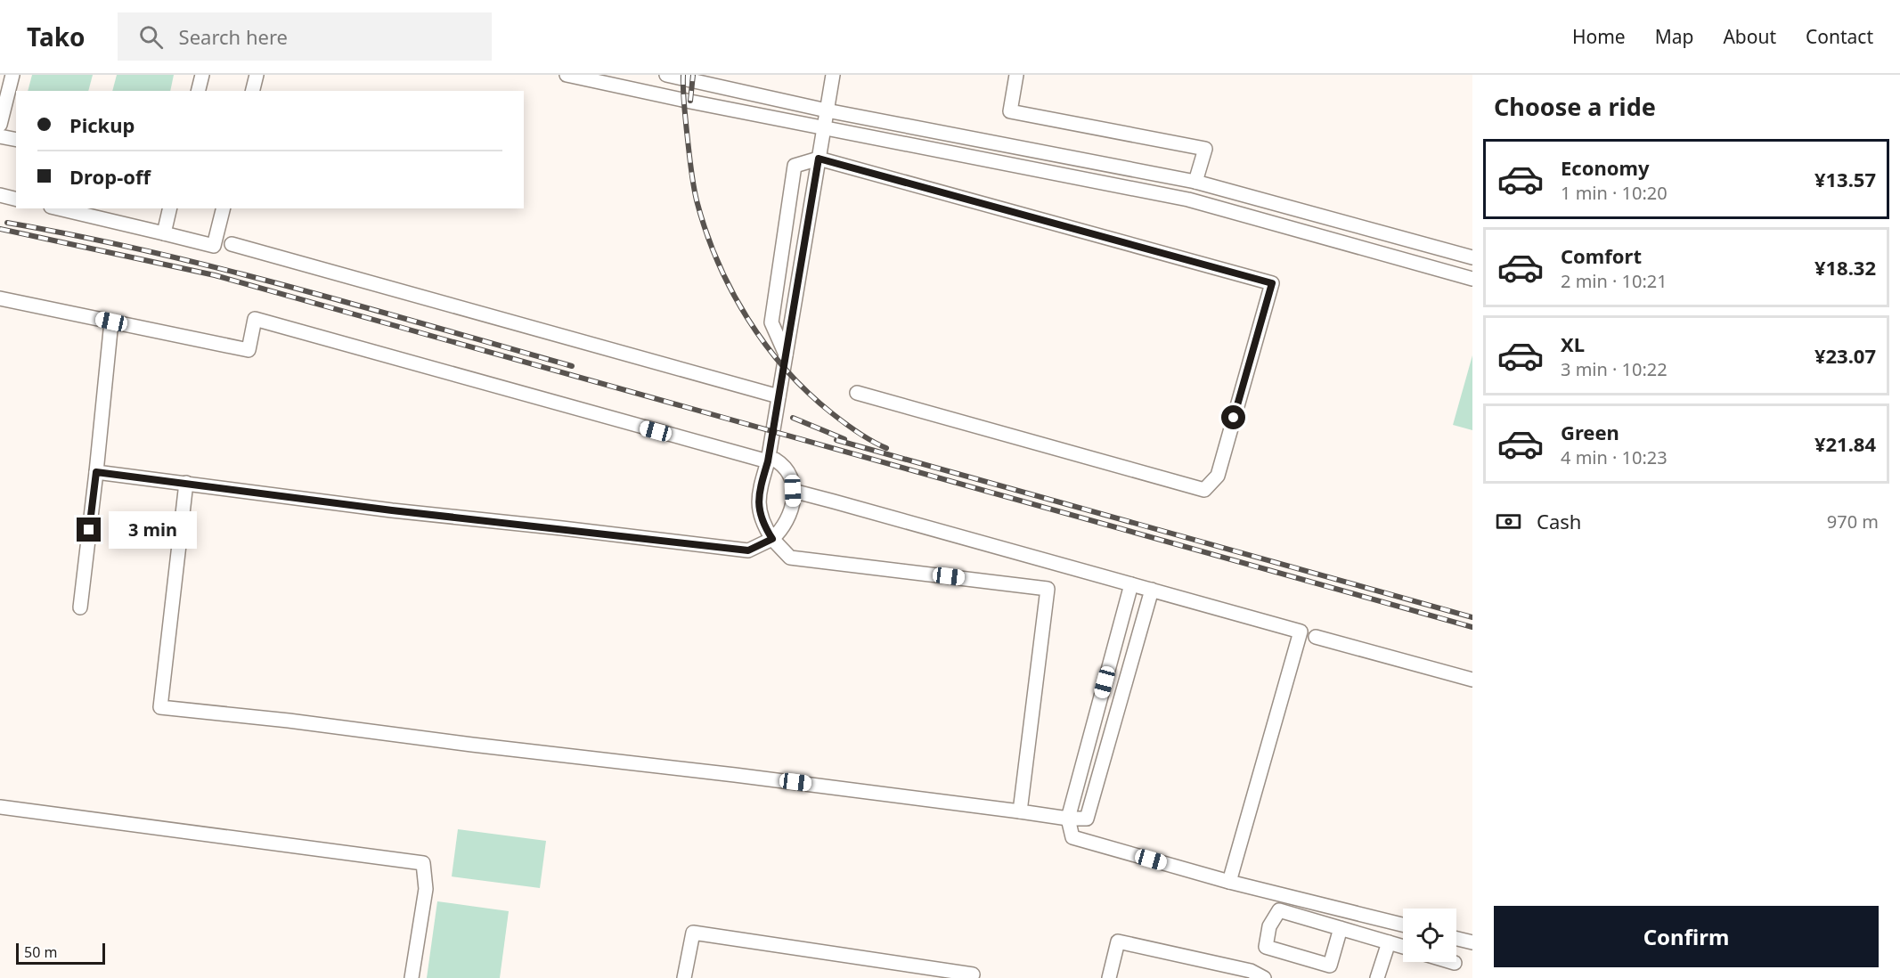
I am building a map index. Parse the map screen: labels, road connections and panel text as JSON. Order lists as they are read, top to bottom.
{
  "scale_bar": "50 m",
  "page": {
    "header": "Tako",
    "search": "Search here",
    "nav": [
      "Home",
      "Map",
      "About",
      "Contact"
    ],
    "heading": "Choose a ride",
    "banner": ["Pickup", "Drop-off"],
    "list": [
      {
        "name": "Economy",
        "note": "1 min · 10:20",
        "value": "¥13.57"
      },
      {
        "name": "Comfort",
        "note": "2 min · 10:21",
        "value": "¥18.32"
      },
      {
        "name": "XL",
        "note": "3 min · 10:22",
        "value": "¥23.07"
      },
      {
        "name": "Green",
        "note": "4 min · 10:23",
        "value": "¥21.84"
      }
    ],
    "pay": ["Cash", "970 m"],
    "bubble": "3 min",
    "buttons": "Confirm",
    "scale": "50 m"
  }
}
